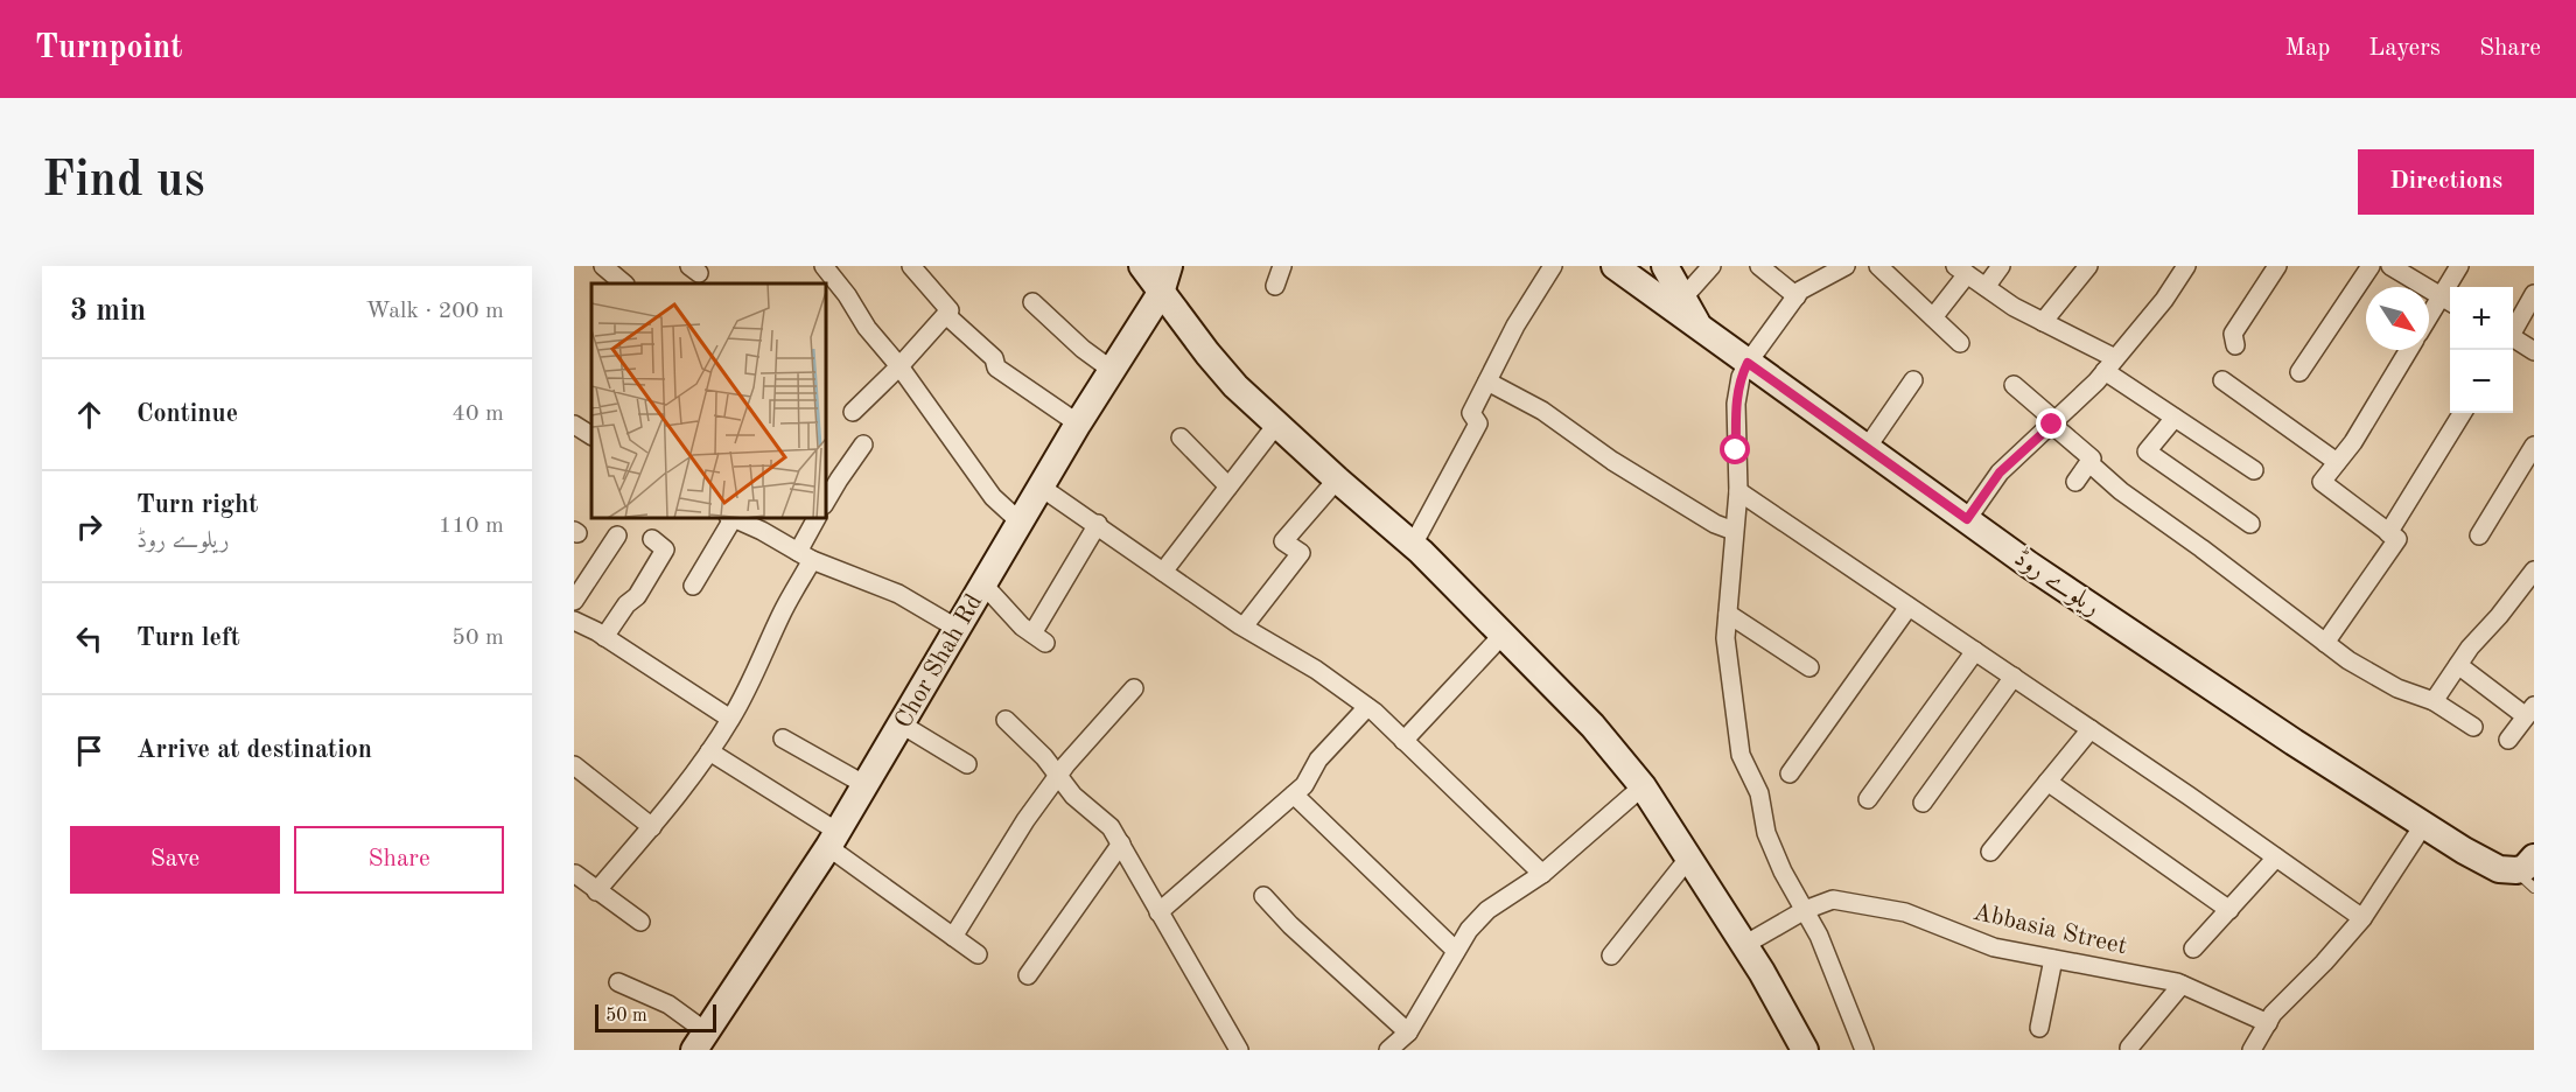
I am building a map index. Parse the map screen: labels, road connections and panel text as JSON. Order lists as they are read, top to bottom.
{
  "streets": {
    "street": ["ریلوے روڈ", "Chor Shah Rd", "Abbasia Street"]
  },
  "scale_bar": "50 m",
  "north": "bottom right",
  "page": {
    "header": "Turnpoint",
    "nav": ["Map", "Layers", "Share"],
    "buttons": [
      "Directions",
      ["Save", "Share"]
    ],
    "title": "Find us",
    "heading": ["3 min", "Walk · 200 m"],
    "map_buttons": ["+", "−"],
    "list": [
      ["Continue", "40 m"],
      ["Turn right", "ریلوے روڈ", "110 m"],
      ["Turn left", "50 m"],
      "Arrive at destination"
    ],
    "scale": "50 m"
  }
}
